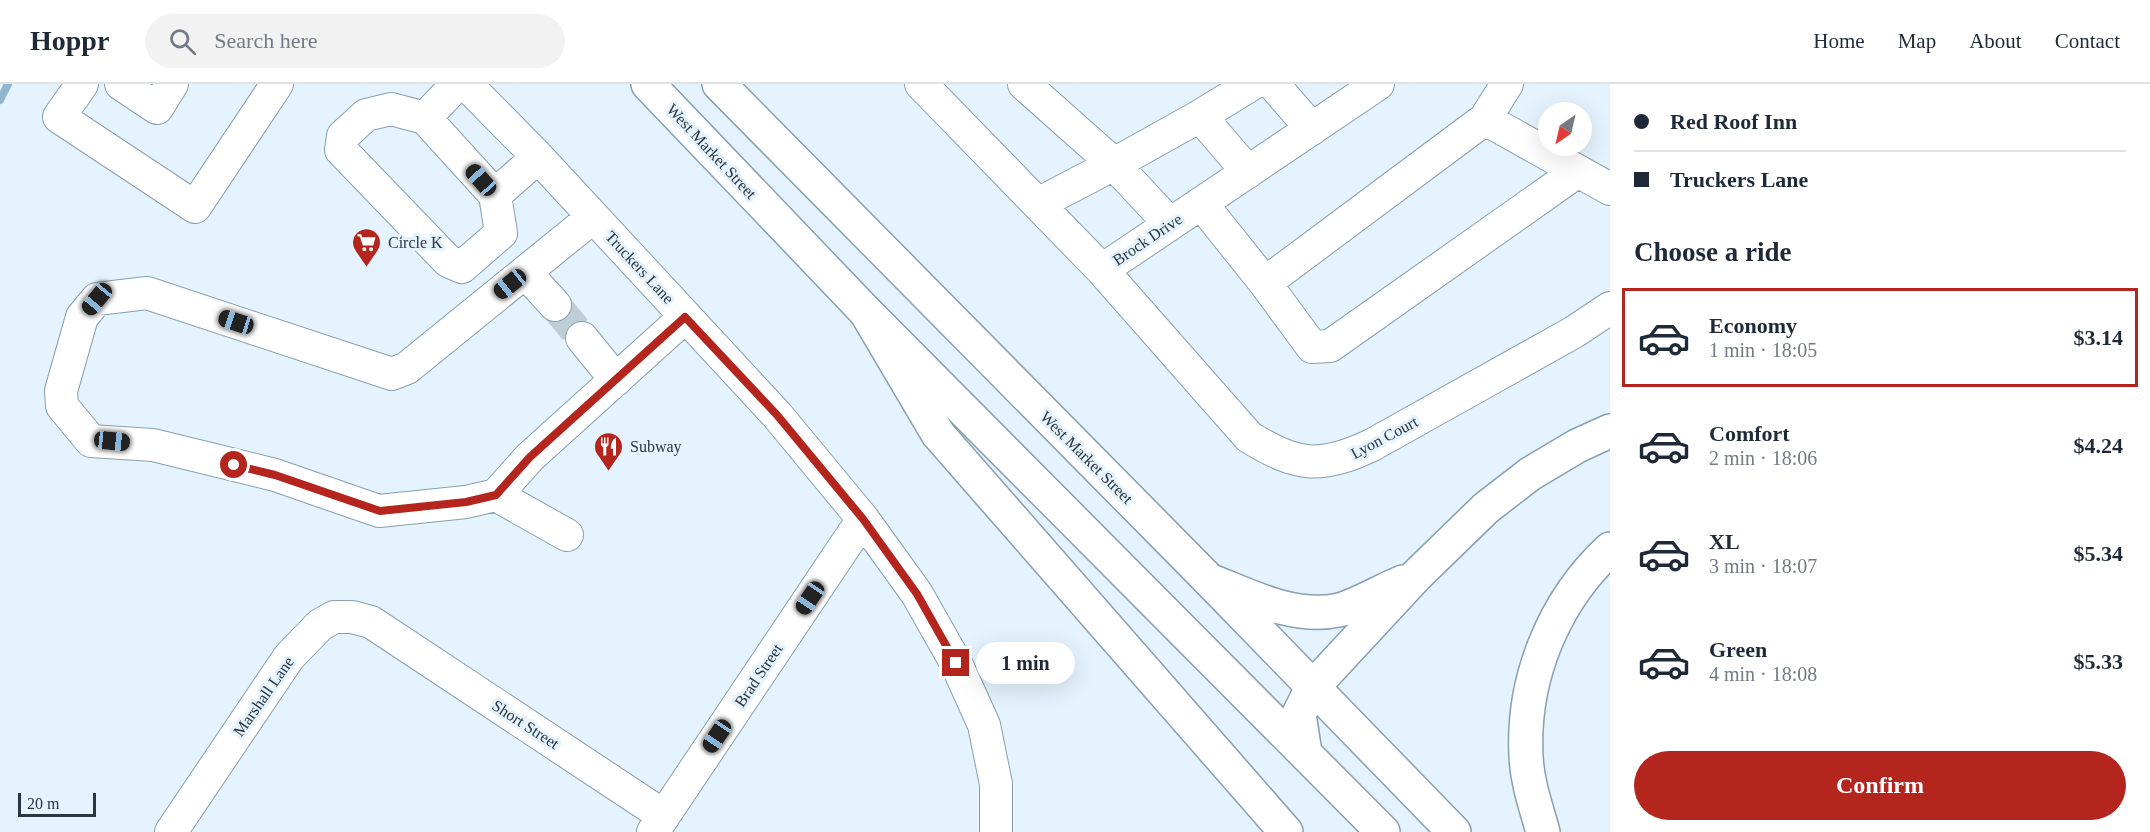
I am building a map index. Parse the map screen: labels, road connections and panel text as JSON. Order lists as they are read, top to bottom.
{
  "streets": {
    "main road": ["West Market Street"],
    "street": [
      "Brock Drive",
      "Truckers Lane",
      "Lyon Court",
      "Brad Street",
      "Marshall Lane",
      "Short Street"
    ]
  },
  "crossings": [
    ["Brock Drive", "Lyon Court"],
    ["Truckers Lane", "Brad Street"],
    ["Brad Street", "Short Street"],
    ["Marshall Lane", "Short Street"]
  ],
  "places": {
    "supermarket": ["Circle K"],
    "restaurant": ["Subway"]
  },
  "scale_bar": "20 m",
  "north": "bottom left",
  "page": {
    "header": "Hoppr",
    "search": "Search here",
    "nav": [
      "Home",
      "Map",
      "About",
      "Contact"
    ],
    "banner": ["Red Roof Inn", "Truckers Lane"],
    "heading": "Choose a ride",
    "list": [
      {
        "name": "Economy",
        "note": "1 min · 18:05",
        "value": "$3.14"
      },
      {
        "name": "Comfort",
        "note": "2 min · 18:06",
        "value": "$4.24"
      },
      {
        "name": "XL",
        "note": "3 min · 18:07",
        "value": "$5.34"
      },
      {
        "name": "Green",
        "note": "4 min · 18:08",
        "value": "$5.33"
      }
    ],
    "bubble": "1 min",
    "buttons": "Confirm",
    "scale": "20 m"
  }
}
